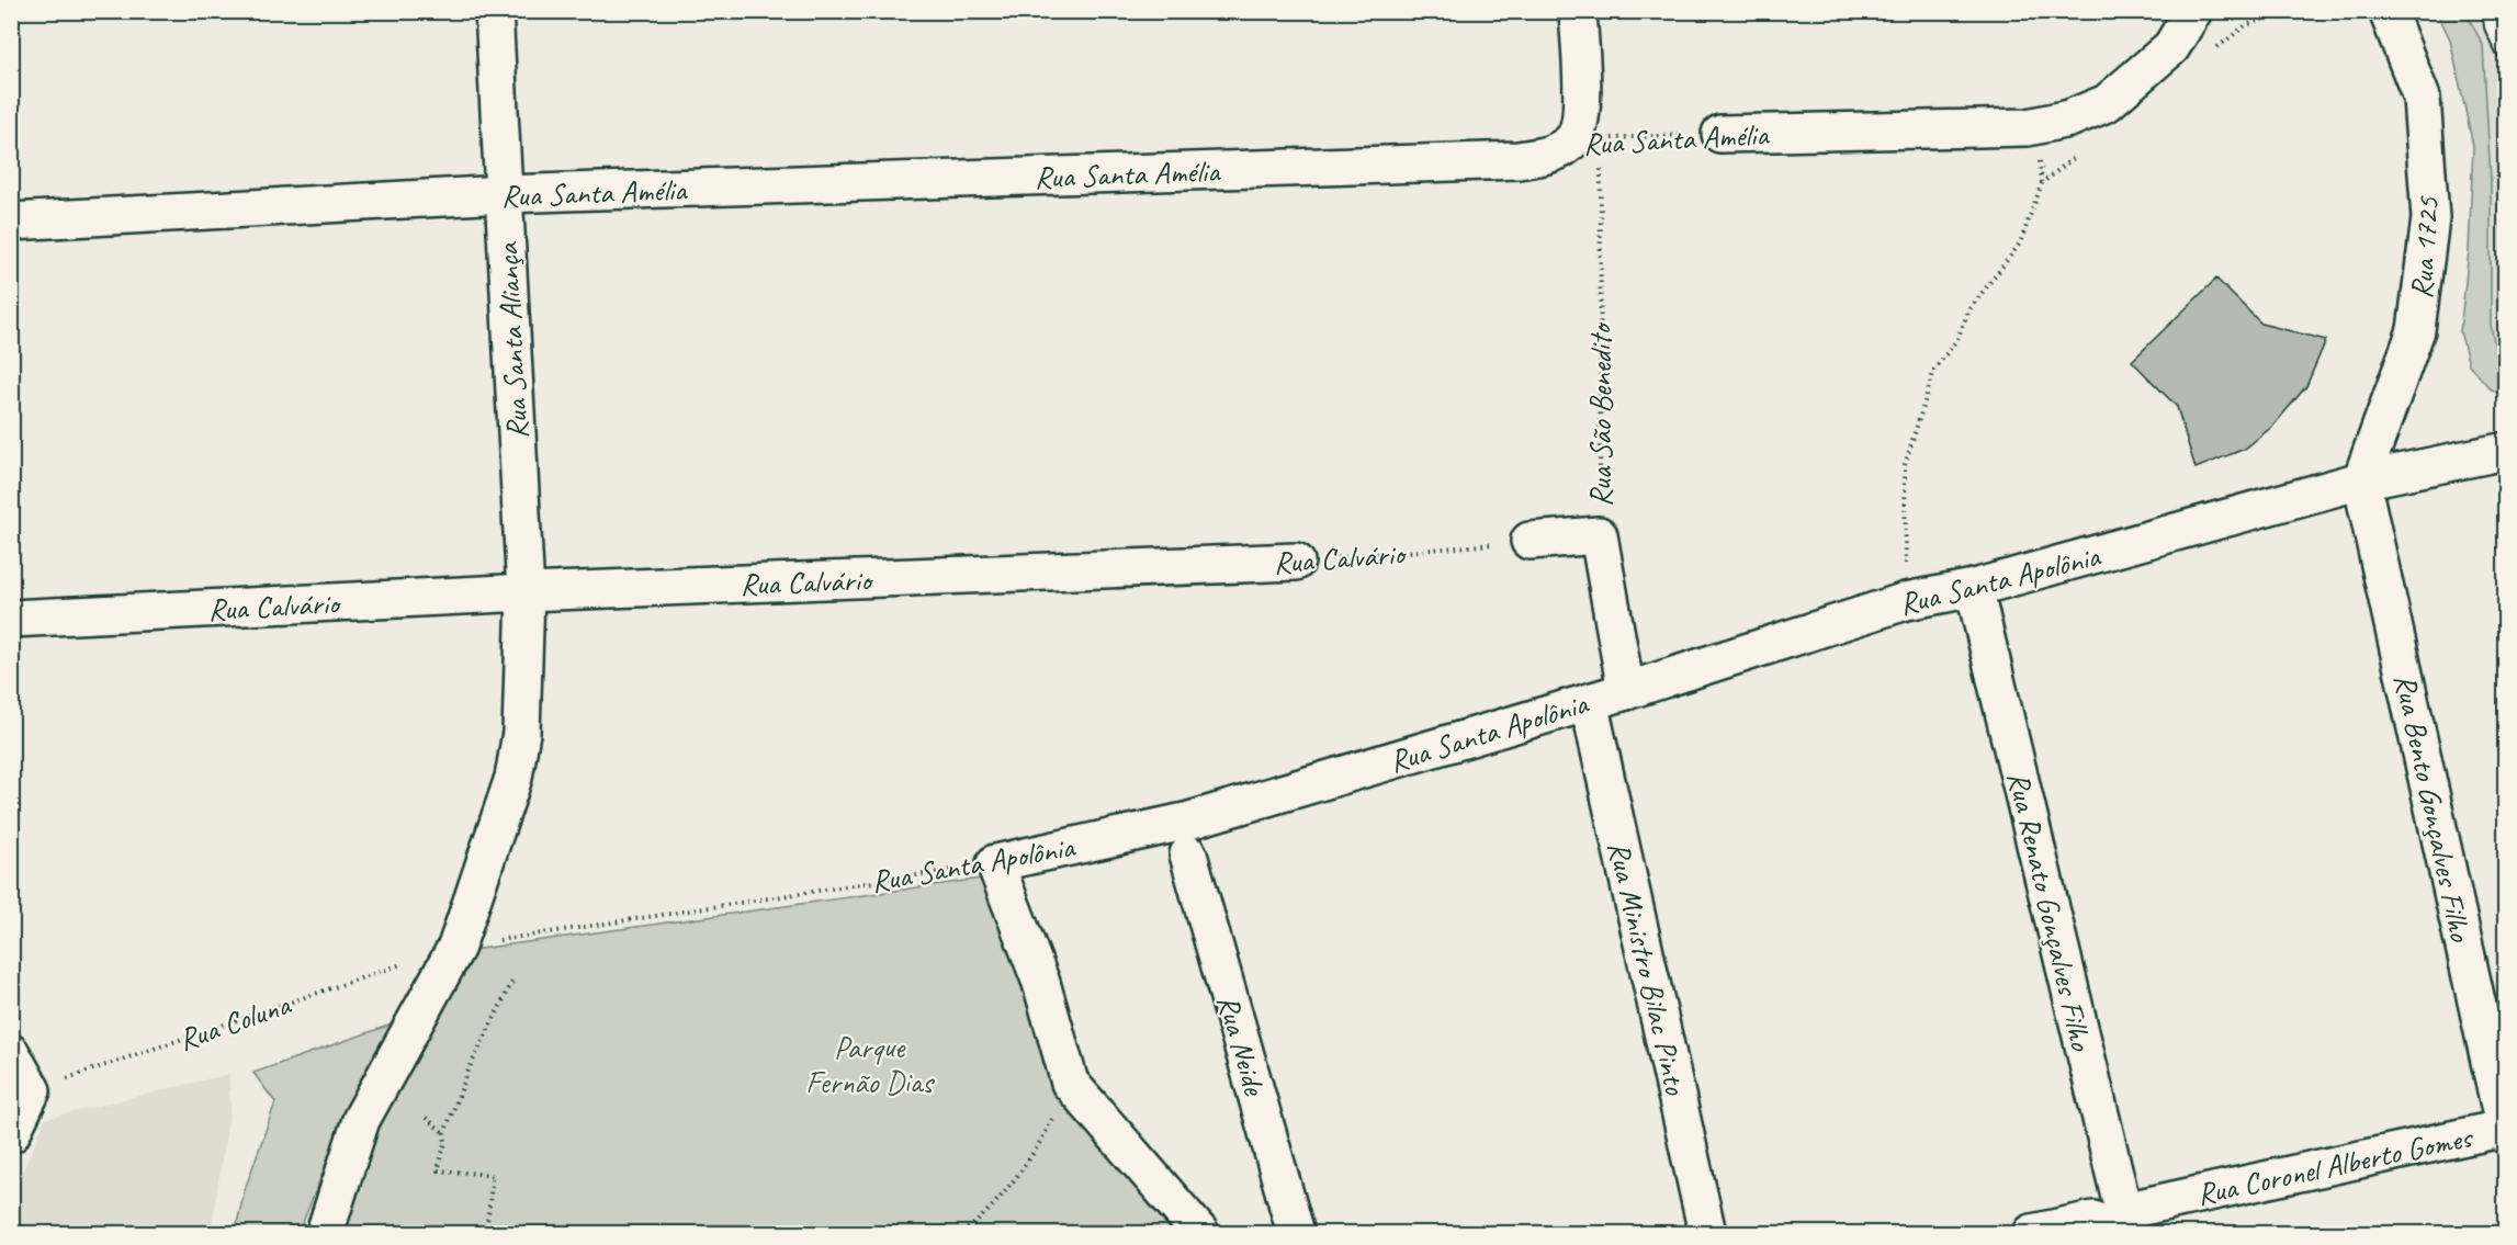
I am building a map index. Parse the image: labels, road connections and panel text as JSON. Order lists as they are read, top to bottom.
{
  "streets": {
    "street": [
      "Rua Santa Amélia",
      "Rua 1725",
      "Rua Santa Aliança",
      "Rua São Benedito",
      "Rua Calvário",
      "Rua Santa Apolônia",
      "Rua Bento Gonçalves Filho",
      "Rua Renato Gonçalves Filho",
      "Rua Ministro Bilac Pinto",
      "Rua Neide",
      "Rua Coronel Alberto Gomes"
    ],
    "path": ["Rua Coluna"]
  },
  "crossings": [
    ["Rua Santa Amélia", "Rua Santa Aliança"],
    ["Rua Santa Amélia", "Rua São Benedito"],
    ["Rua 1725", "Rua Santa Apolônia"],
    ["Rua 1725", "Rua Bento Gonçalves Filho"],
    ["Rua Santa Aliança", "Rua Calvário"],
    ["Rua Santa Aliança", "Rua Santa Apolônia"],
    ["Rua Santa Aliança", "Rua Coluna"],
    ["Rua São Benedito", "Rua Santa Apolônia"],
    ["Rua Santa Apolônia", "Rua Bento Gonçalves Filho"],
    ["Rua Santa Apolônia", "Rua Renato Gonçalves Filho"],
    ["Rua Santa Apolônia", "Rua Ministro Bilac Pinto"],
    ["Rua Santa Apolônia", "Rua Coluna"],
    ["Rua Bento Gonçalves Filho", "Rua Coronel Alberto Gomes"],
    ["Rua Renato Gonçalves Filho", "Rua Coronel Alberto Gomes"]
  ],
  "parks": ["Parque Fernão Dias"]
}
